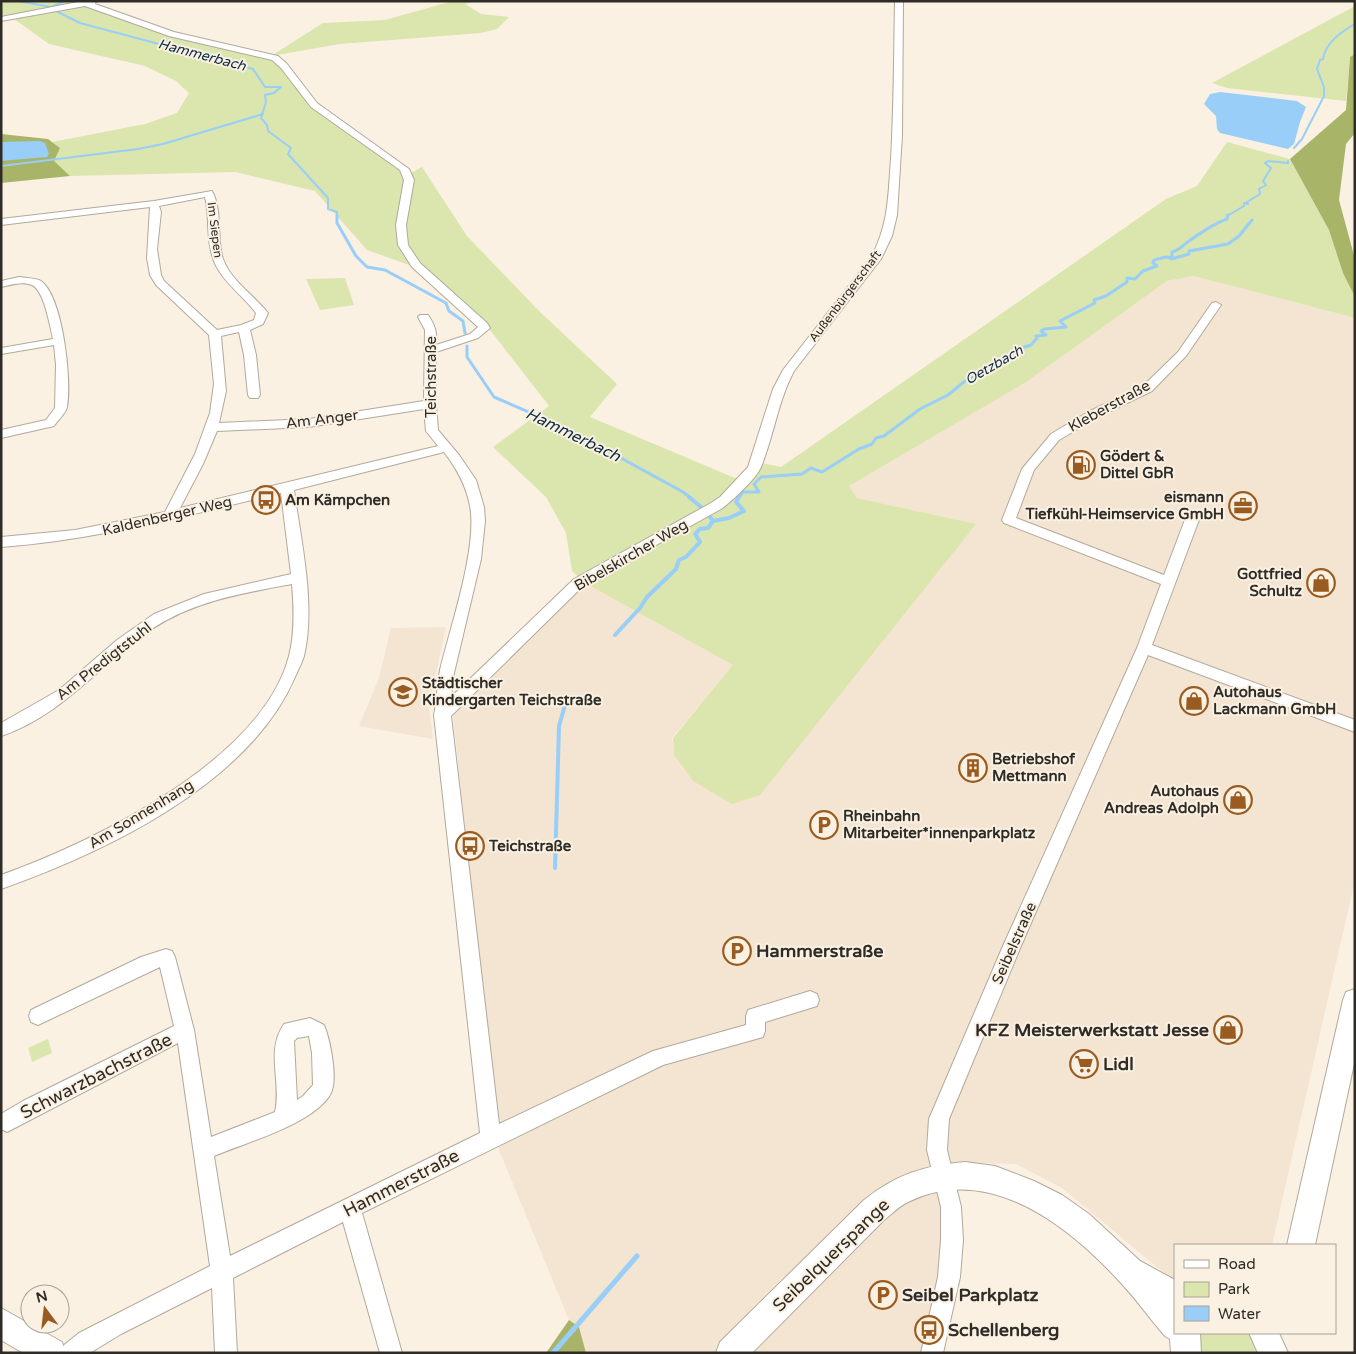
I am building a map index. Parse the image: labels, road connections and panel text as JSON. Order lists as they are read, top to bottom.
{
  "streets": {
    "main road": ["Seibelquerspange"],
    "street": [
      "Im Siepen",
      "Außenbürgerschaft",
      "Teichstraße",
      "Kleberstraße",
      "Am Anger",
      "Kaldenberger Weg",
      "Bibelskircher Weg",
      "Am Predigtstuhl",
      "Am Sonnenhang",
      "Seibelstraße",
      "Schwarzbachstraße",
      "Hammerstraße"
    ]
  },
  "crossings": [
    ["Außenbürgerschaft", "Bibelskircher Weg"],
    ["Teichstraße", "Am Anger"],
    ["Teichstraße", "Kaldenberger Weg"],
    ["Teichstraße", "Bibelskircher Weg"],
    ["Teichstraße", "Hammerstraße"],
    ["Kleberstraße", "Seibelstraße"],
    ["Kaldenberger Weg", "Am Sonnenhang"],
    ["Am Predigtstuhl", "Am Sonnenhang"],
    ["Seibelstraße", "Seibelquerspange"],
    ["Schwarzbachstraße", "Hammerstraße"]
  ],
  "water": ["Hammerbach", "Oetzbach"],
  "places": {
    "fuel station": ["Gödert & Dittel GbR"],
    "bus stop": ["Am Kämpchen", "Teichstraße", "Schellenberg"],
    "office": ["eismann Tiefkühl-Heimservice GmbH"],
    "shop": [
      "Gottfried Schultz",
      "Autohaus Lackmann GmbH",
      "Autohaus Andreas Adolph",
      "KFZ Meisterwerkstatt Jesse"
    ],
    "school or university": ["Städtischer Kindergarten Teichstraße"],
    "building": ["Betriebshof Mettmann"],
    "parking": ["Rheinbahn Mitarbeiter*innenparkplatz", "Hammerstraße", "Seibel Parkplatz"],
    "supermarket": ["Lidl"]
  },
  "legend": ["Road", "Park", "Water"],
  "north": "top"
}
